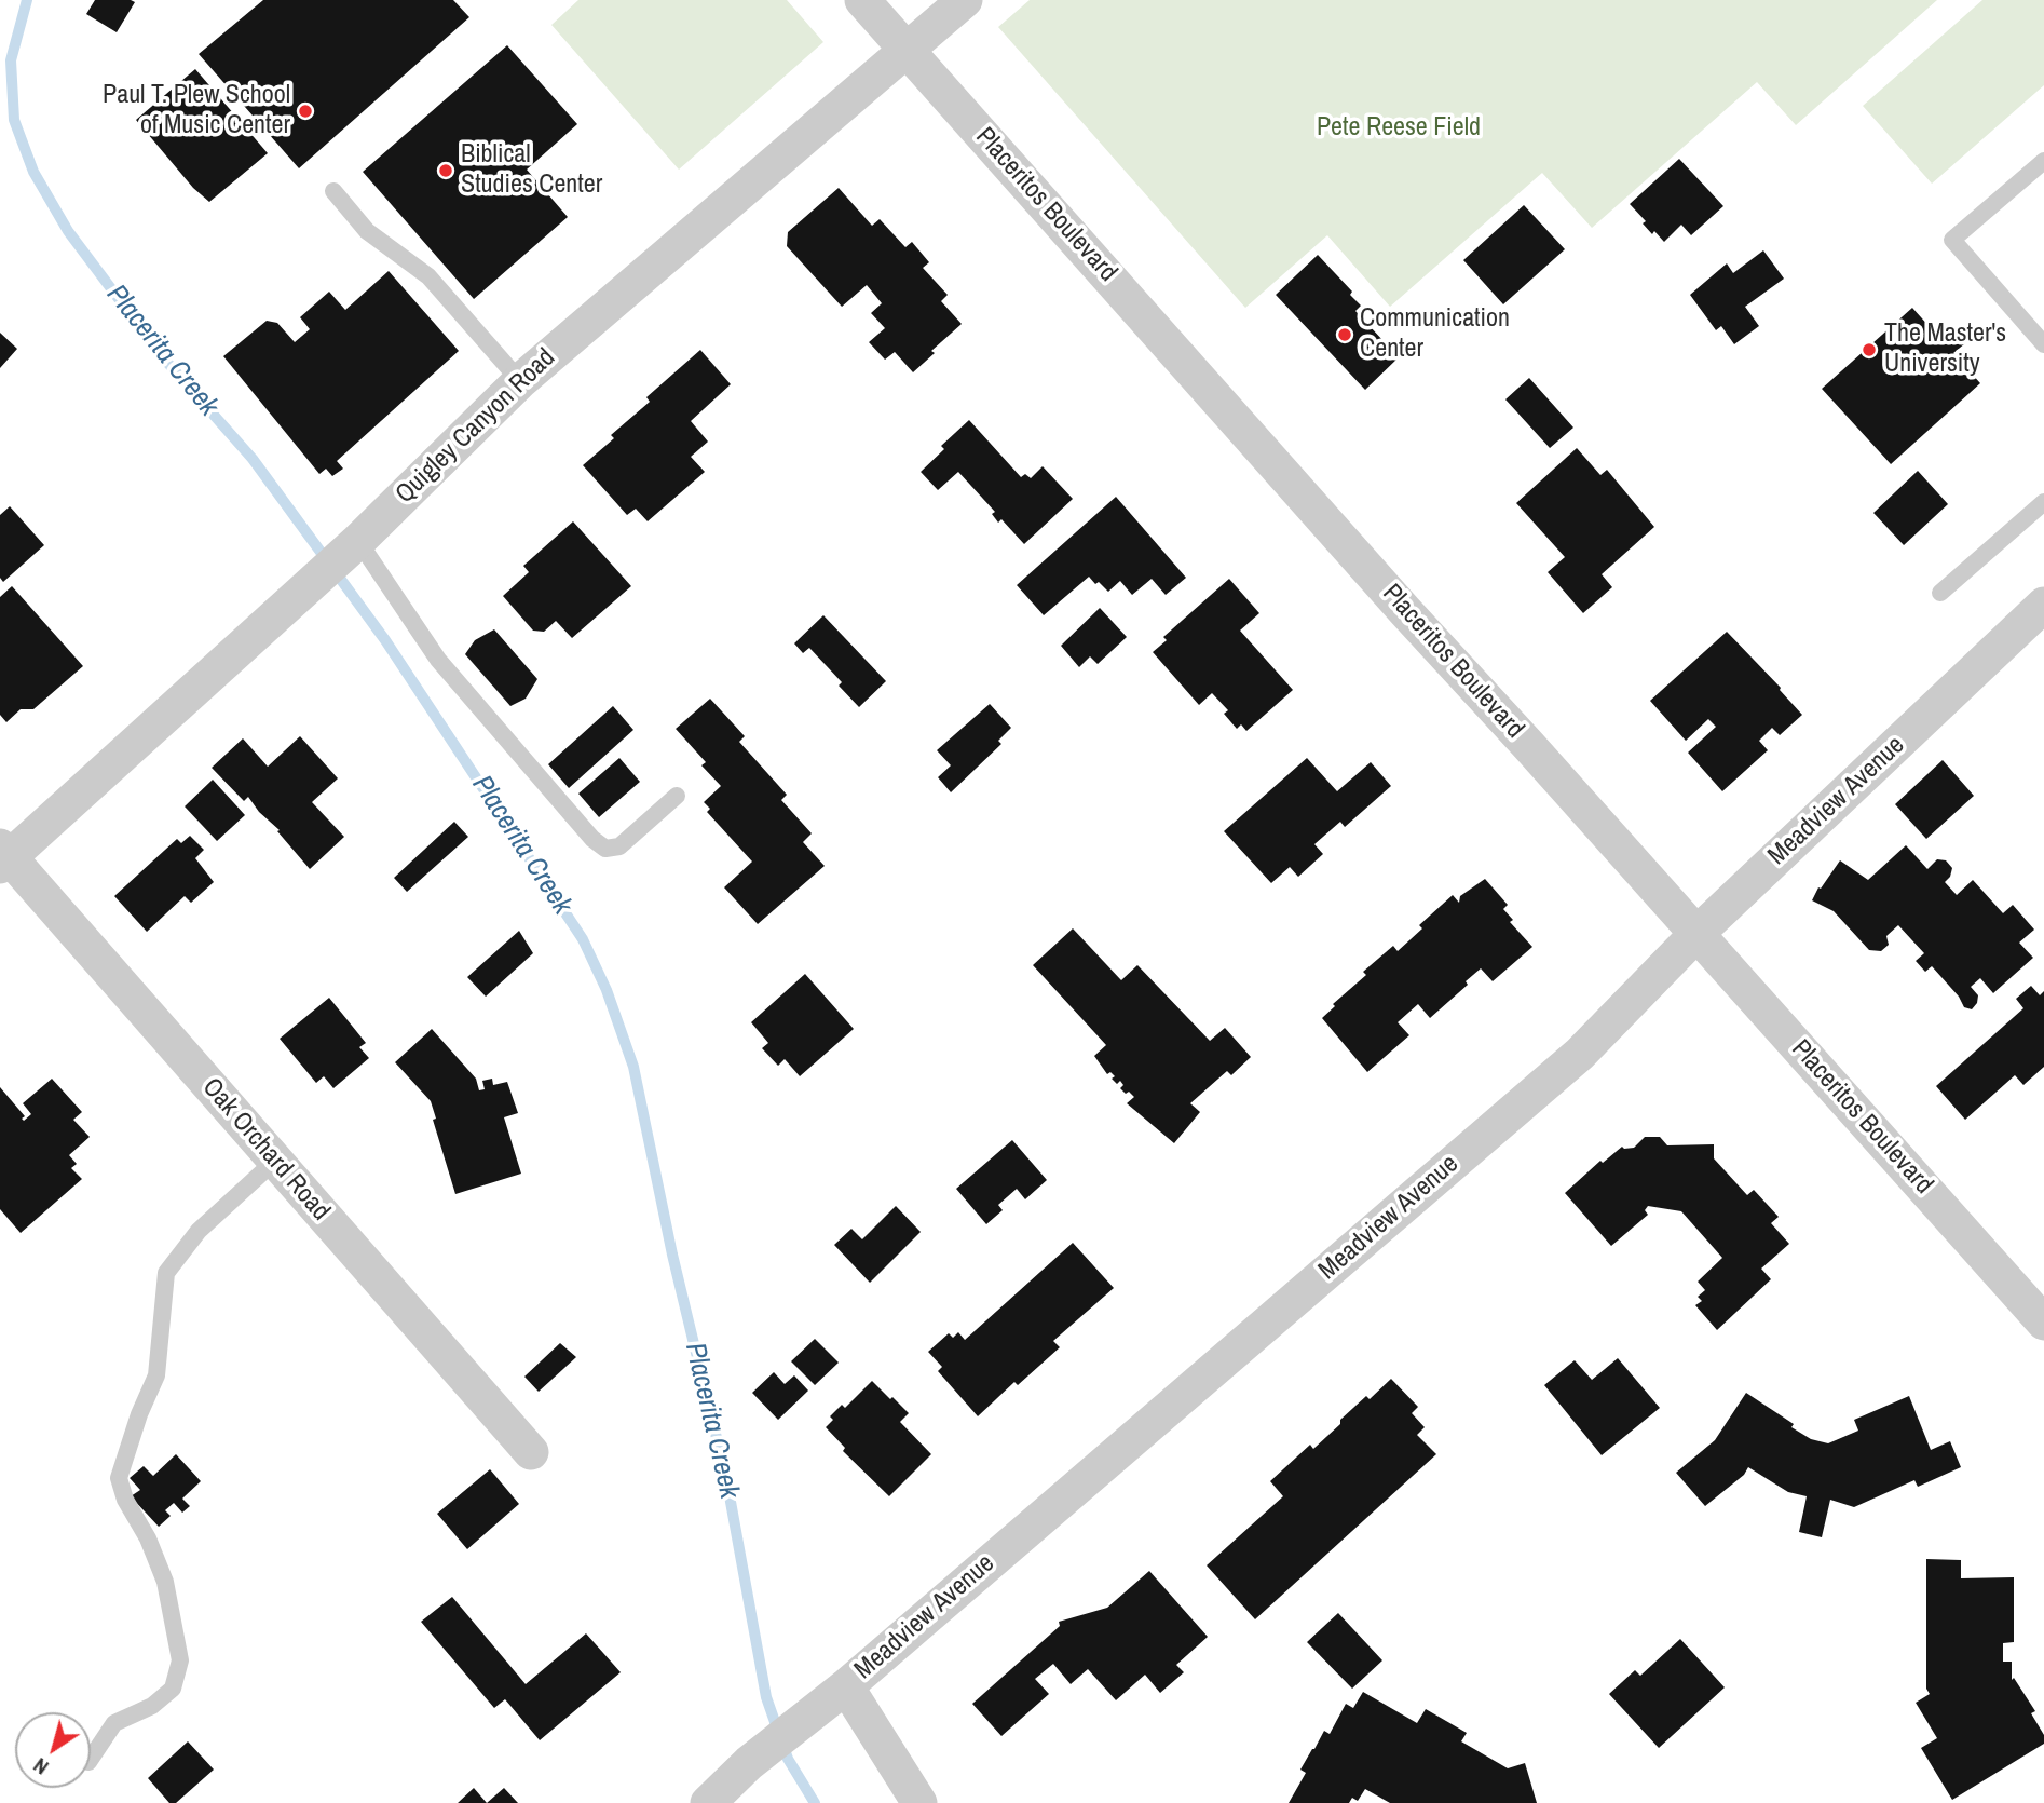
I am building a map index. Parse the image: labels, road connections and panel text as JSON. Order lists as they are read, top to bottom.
{
  "streets": {
    "street": [
      "Placeritos Boulevard",
      "Quigley Canyon Road",
      "Meadview Avenue",
      "Oak Orchard Road"
    ]
  },
  "crossings": [
    ["Placeritos Boulevard", "Quigley Canyon Road"],
    ["Placeritos Boulevard", "Meadview Avenue"],
    ["Quigley Canyon Road", "Oak Orchard Road"]
  ],
  "water": ["Placerita Creek"],
  "parks": ["Pete Reese Field"],
  "places": [
    "Paul T. Plew School of Music Center",
    "Biblical Studies Center",
    "Communication Center",
    "The Master's University"
  ],
  "north": "bottom left"
}
